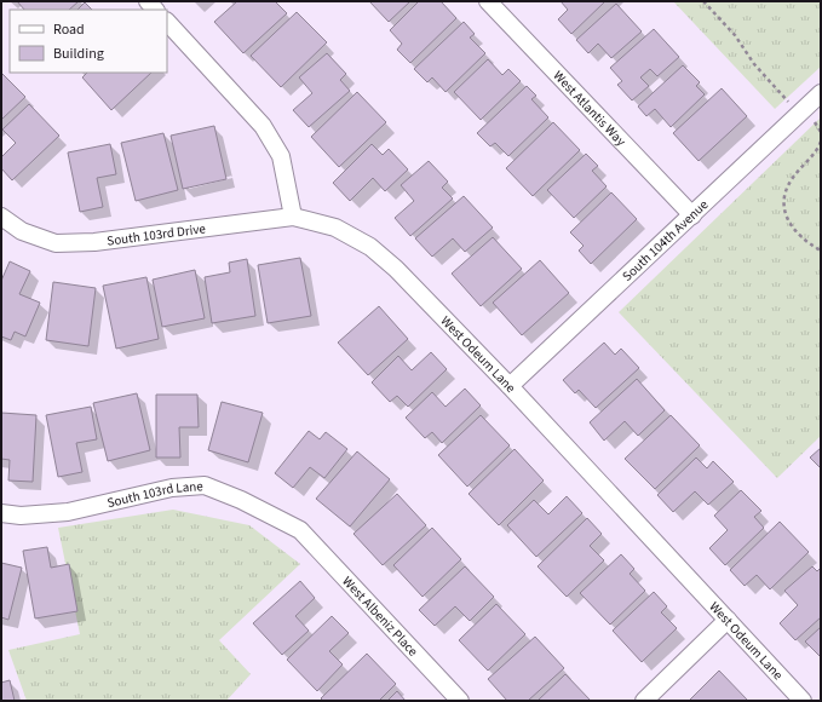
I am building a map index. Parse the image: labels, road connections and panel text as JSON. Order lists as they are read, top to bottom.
{
  "streets": {
    "street": [
      "West Atlantis Way",
      "South 103rd Drive",
      "South 104th Avenue",
      "West Odeum Lane",
      "South 103rd Lane",
      "West Albeniz Place"
    ]
  },
  "crossings": [
    ["West Atlantis Way", "South 104th Avenue"],
    ["South 103rd Drive", "West Odeum Lane"],
    ["South 104th Avenue", "West Odeum Lane"],
    ["South 103rd Lane", "West Albeniz Place"]
  ],
  "legend": ["Road", "Building"]
}
